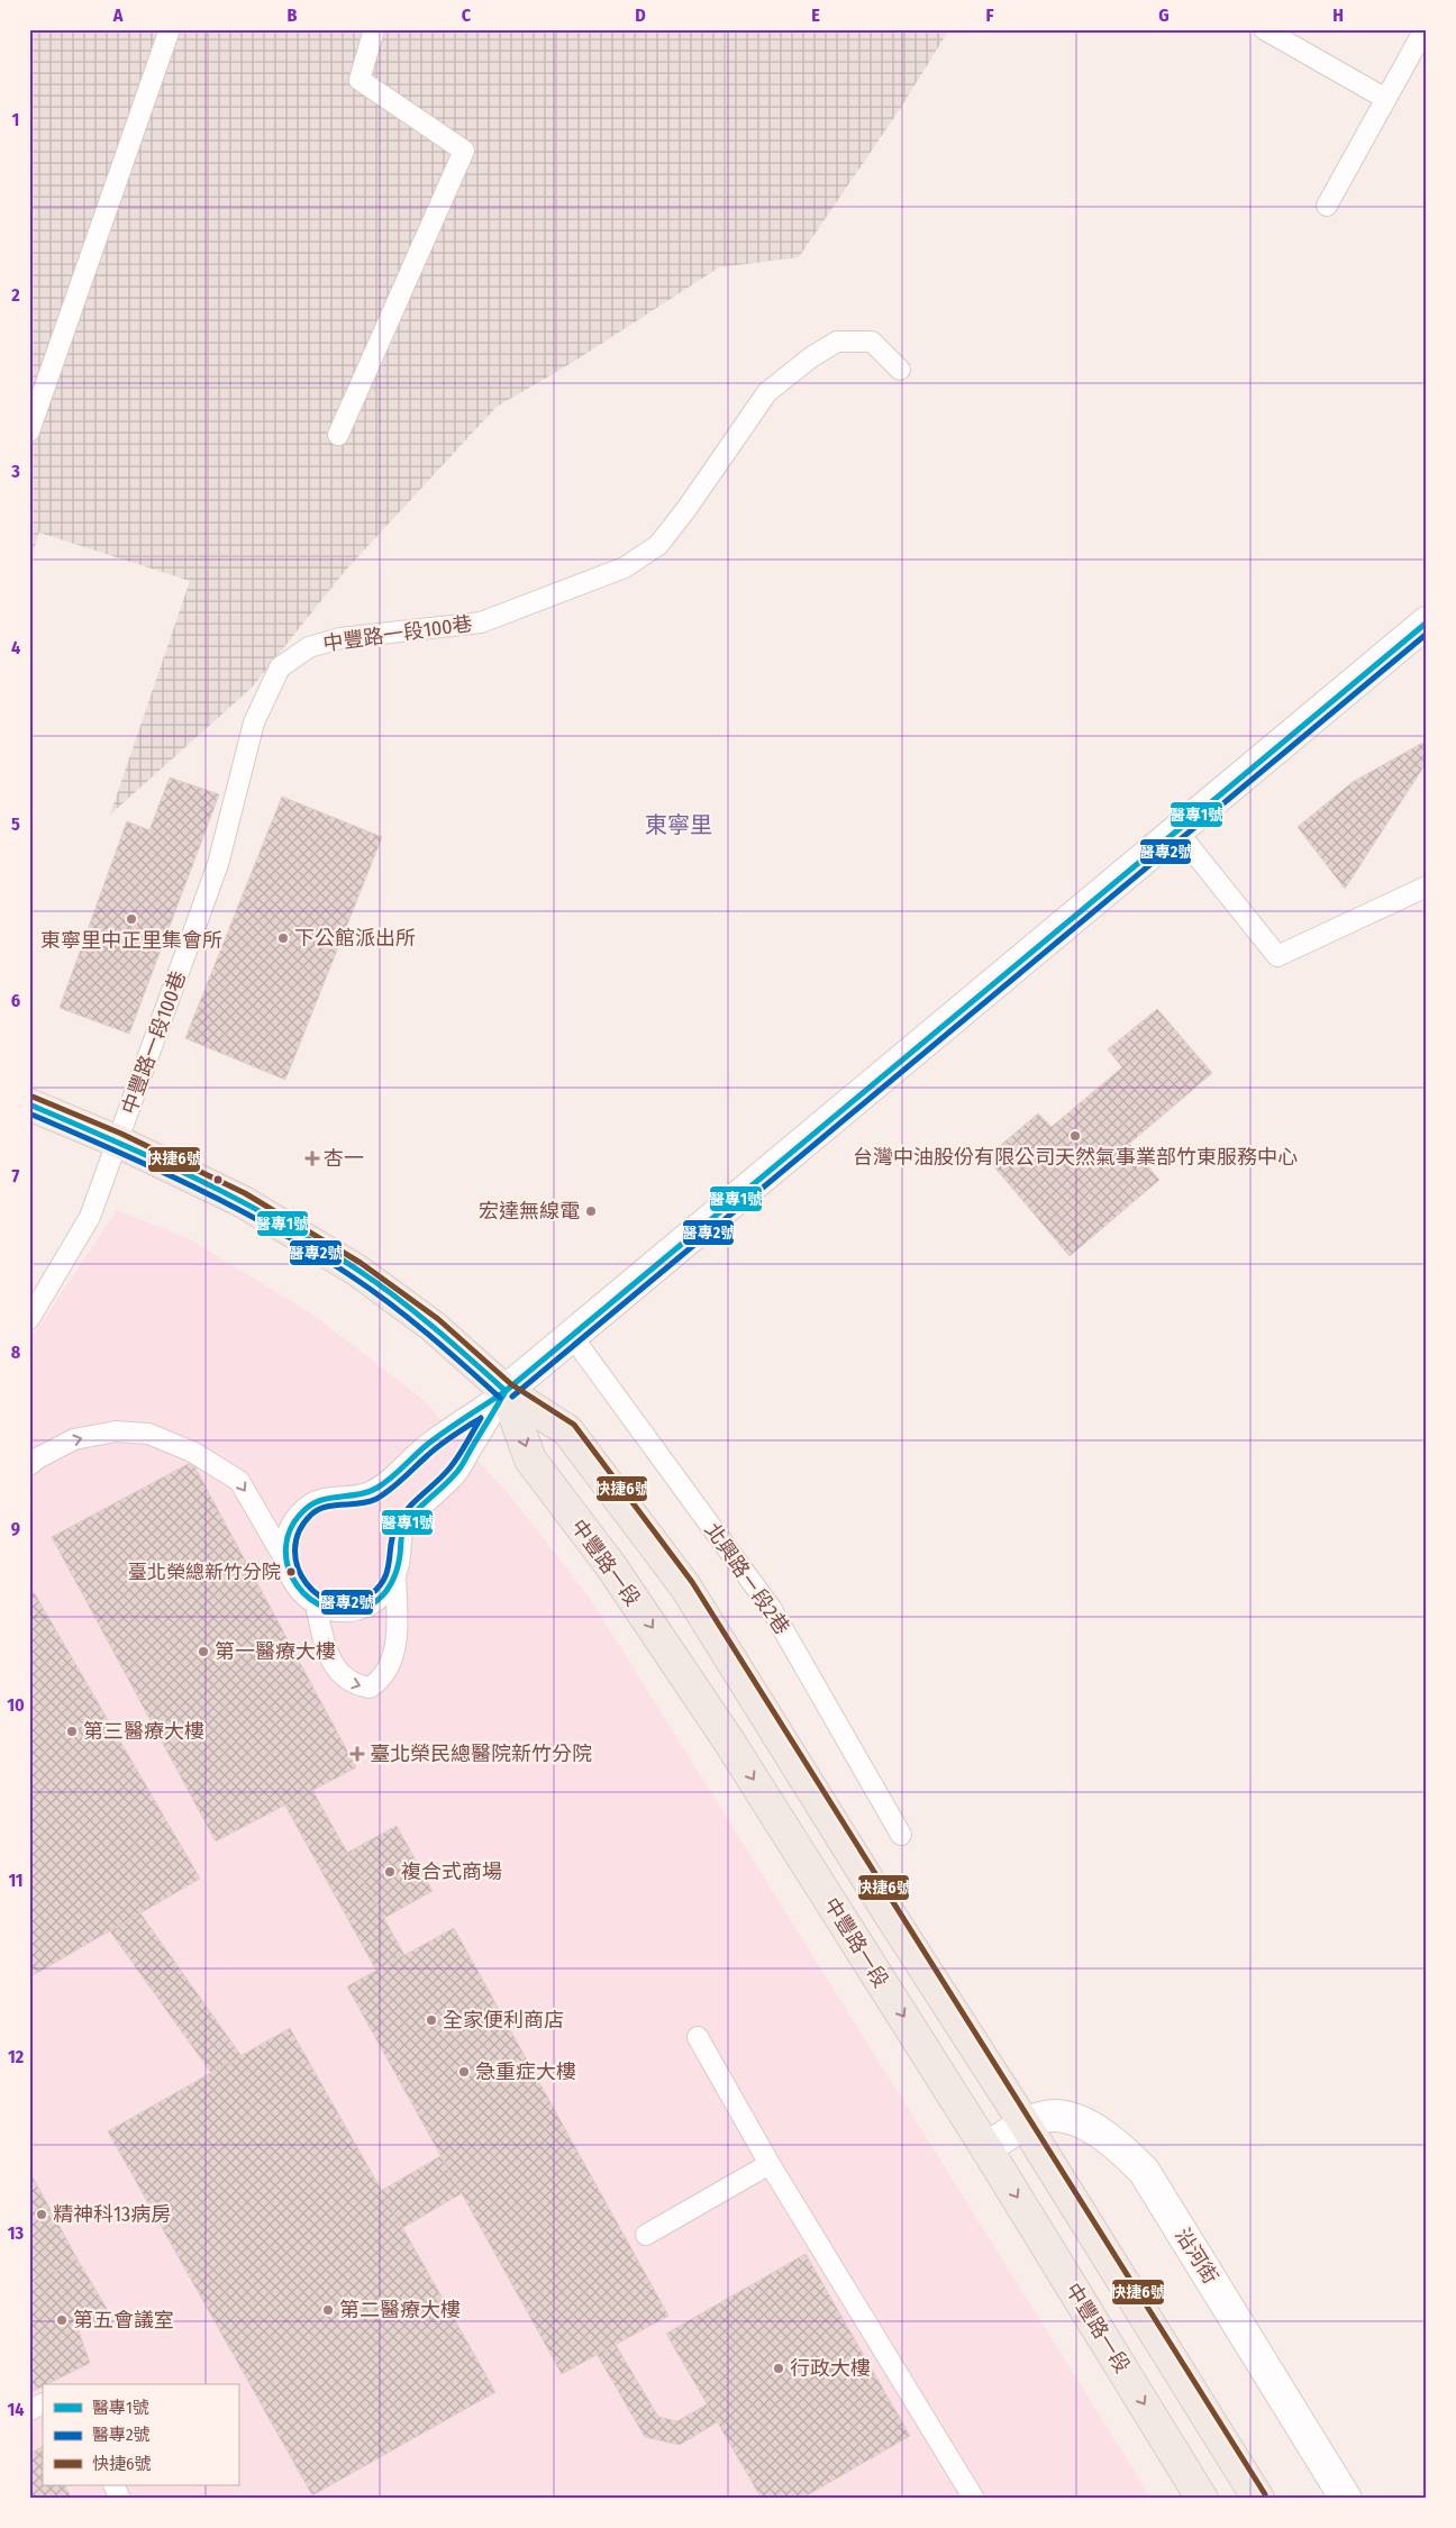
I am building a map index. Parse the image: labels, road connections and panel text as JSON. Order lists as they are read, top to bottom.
{
  "streets": {
    "main road": ["中豐路一段"],
    "street": ["沿河街"],
    "lane": ["中豐路一段100巷", "北興路ㄧ段2巷"]
  },
  "crossings": [
    ["中豐路一段100巷", "中豐路一段"],
    ["中豐路一段", "沿河街"]
  ],
  "districts": ["東寧里"],
  "places": {
    "other": [
      "東寧里中正里集會所",
      "下公館派出所",
      "台灣中油股份有限公司天然氣事業部竹東服務中心",
      "宏達無線電",
      "臺北榮總新竹分院",
      "第一醫療大樓",
      "第三醫療大樓",
      "複合式商場",
      "全家便利商店",
      "急重症大樓",
      "精神科13病房",
      "第二醫療大樓",
      "第五會議室",
      "行政大樓"
    ],
    "health": ["杏一", "臺北榮民總醫院新竹分院"]
  },
  "lines": ["transit line 醫專1號", "transit line 醫專2號", "transit line 快捷6號"],
  "legend": ["醫專1號", "醫專2號", "快捷6號"],
  "grid": {
    "columns": [
      "A",
      "B",
      "C",
      "D",
      "E",
      "F",
      "G",
      "H"
    ],
    "rows": [
      "1",
      "2",
      "3",
      "4",
      "5",
      "6",
      "7",
      "8",
      "9",
      "10",
      "11",
      "12",
      "13",
      "14"
    ]
  }
}
